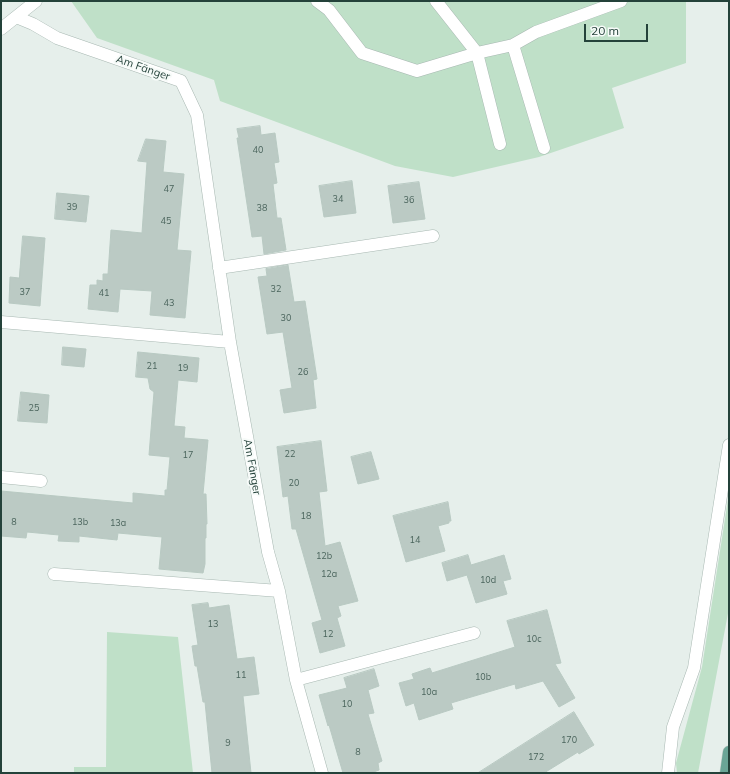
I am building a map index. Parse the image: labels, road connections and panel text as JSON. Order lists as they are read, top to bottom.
{
  "streets": {
    "street": ["Am Fänger"]
  },
  "house_numbers": [
    "40",
    "47",
    "34",
    "36",
    "39",
    "38",
    "45",
    "32",
    "37",
    "41",
    "43",
    "30",
    "21",
    "19",
    "26",
    "25",
    "22",
    "17",
    "20",
    "18",
    "8",
    "13b",
    "13a",
    "14",
    "12b",
    "12a",
    "10d",
    "13",
    "12",
    "10c",
    "11",
    "10b",
    "10a",
    "10",
    "170",
    "9",
    "8",
    "172"
  ],
  "scale_bar": "20 m"
}
